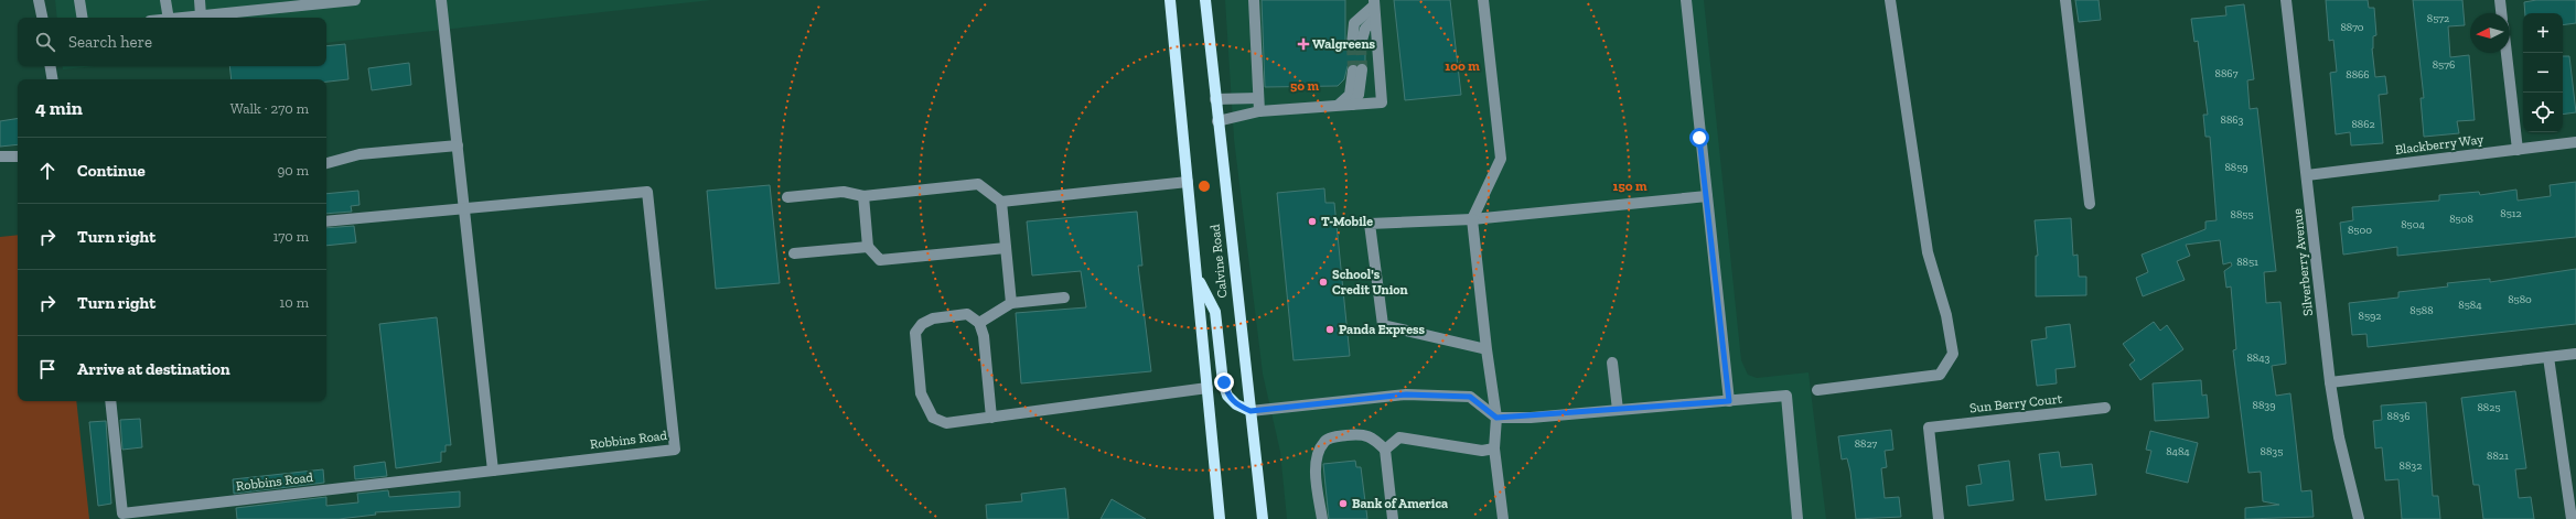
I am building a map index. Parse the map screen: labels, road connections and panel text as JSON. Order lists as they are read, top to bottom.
{
  "streets": {
    "main road": ["Calvine Road"],
    "street": [
      "Blackberry Way",
      "Silverberry Avenue",
      "Sun Berry Court",
      "Robbins Road"
    ]
  },
  "crossings": [
    ["Blackberry Way", "Silverberry Avenue"]
  ],
  "places": {
    "health": ["Walgreens"],
    "other": [
      "T-Mobile",
      "School's Credit Union",
      "Panda Express",
      "Bank of America"
    ]
  },
  "house_numbers": [
    "8572",
    "8870",
    "8576",
    "8867",
    "8866",
    "8863",
    "8862",
    "8859",
    "8512",
    "8855",
    "8508",
    "8504",
    "8500",
    "8851",
    "8580",
    "8584",
    "8588",
    "8592",
    "8843",
    "8839",
    "8825",
    "8836",
    "8827",
    "8484",
    "8835",
    "8821",
    "8832"
  ],
  "north": "left",
  "page": {
    "map_buttons": ["+", "−"],
    "search": "Search here",
    "heading": ["4 min", "Walk · 270 m"],
    "list": [
      ["Continue", "90 m"],
      ["Turn right", "170 m"],
      ["Turn right", "10 m"],
      "Arrive at destination"
    ]
  },
  "rings": ["100 m", "50 m", "150 m"]
}
